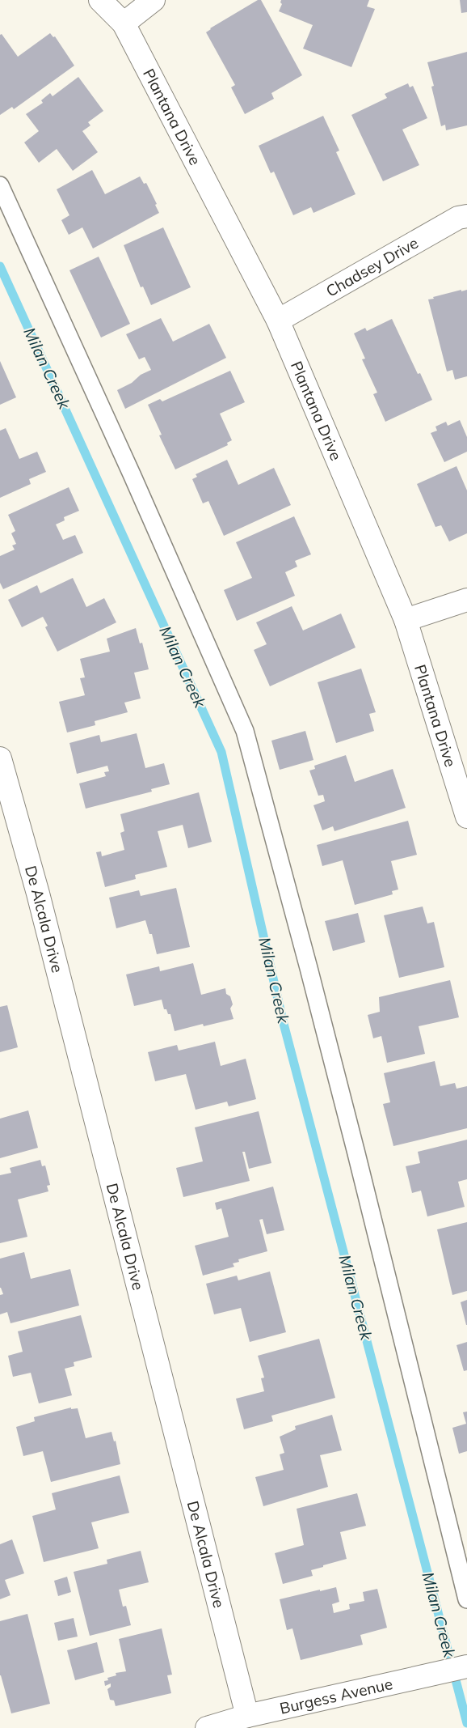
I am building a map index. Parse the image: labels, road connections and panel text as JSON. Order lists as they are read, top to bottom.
{
  "streets": {
    "street": [
      "Plantana Drive",
      "Chadsey Drive",
      "De Alcala Drive",
      "Burgess Avenue"
    ]
  },
  "crossings": [
    ["Plantana Drive", "Chadsey Drive"],
    ["De Alcala Drive", "Burgess Avenue"]
  ],
  "water": ["Milan Creek"]
}
